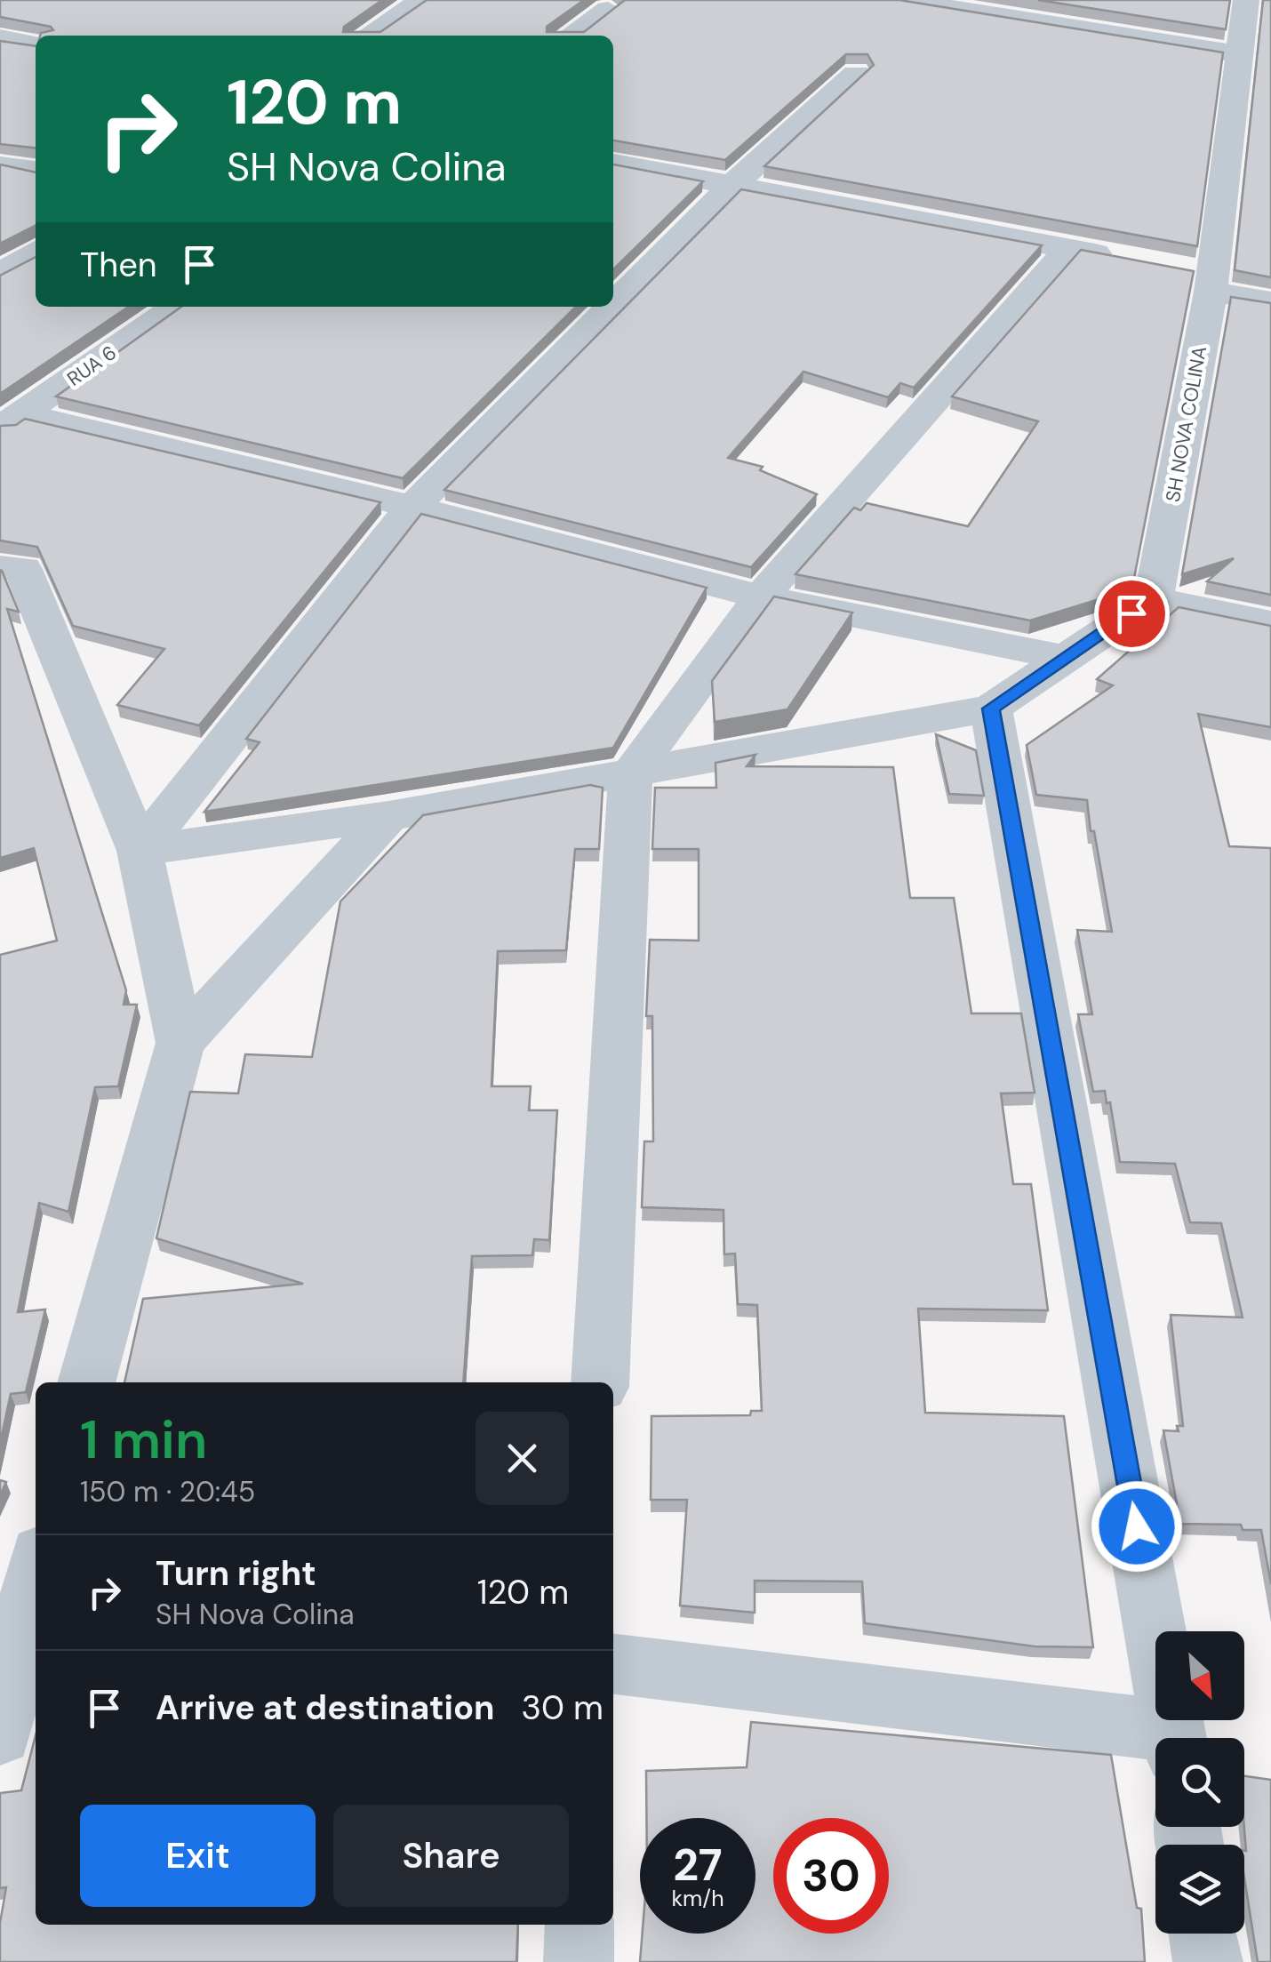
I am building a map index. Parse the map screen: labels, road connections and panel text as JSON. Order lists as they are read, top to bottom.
{
  "streets": {
    "street": ["RUA 6", "SH NOVA COLINA"]
  },
  "north": "bottom right",
  "page": {
    "turn": ["120 m", "SH Nova Colina"],
    "then": "Then",
    "heading": ["1 min", "150 m · 20:45"],
    "list": [
      {
        "name": "Turn right",
        "note": "SH Nova Colina",
        "value": "120 m"
      },
      {
        "name": "Arrive at destination",
        "value": "30 m"
      }
    ],
    "buttons": ["Exit", "Share"],
    "speed": "27 km/h",
    "limit": "30"
  }
}
